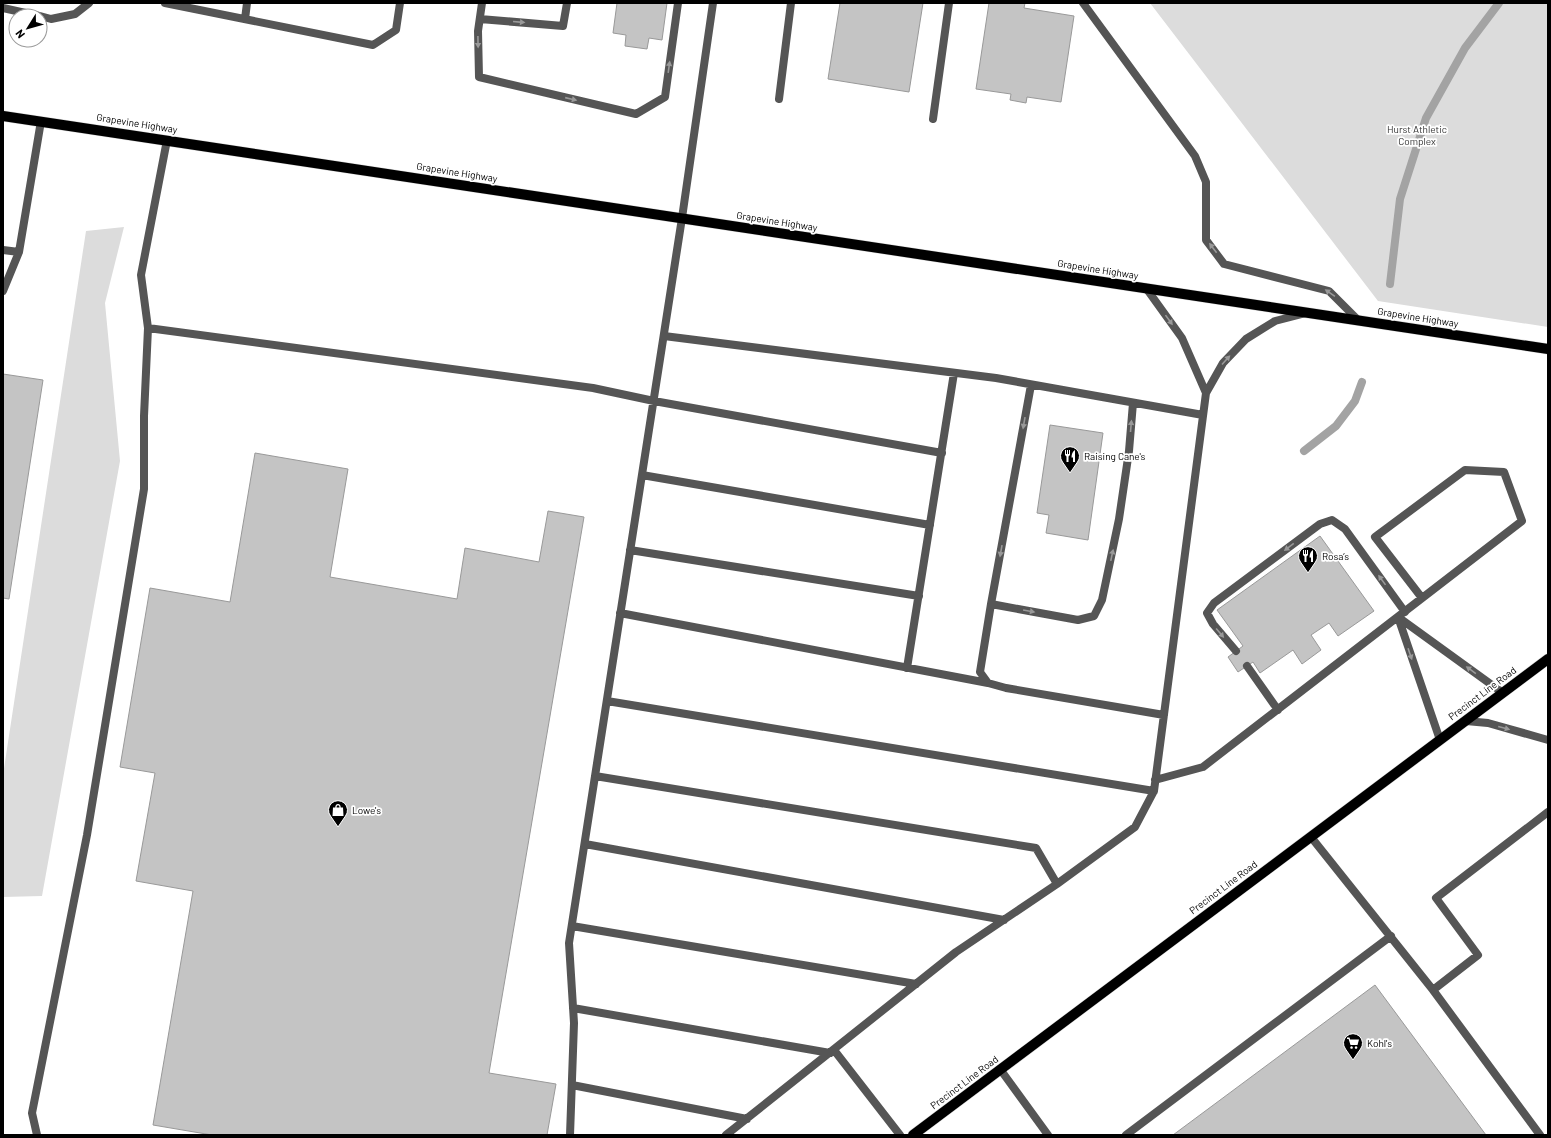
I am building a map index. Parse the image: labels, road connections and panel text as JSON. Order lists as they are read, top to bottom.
{
  "streets": {
    "main road": ["Grapevine Highway", "Precinct Line Road"]
  },
  "parks": ["Hurst Athletic Complex"],
  "places": {
    "restaurant": ["Raising Cane's", "Rosa’s"],
    "shop": ["Lowe's"],
    "supermarket": ["Kohl's"]
  },
  "north": "bottom left"
}
